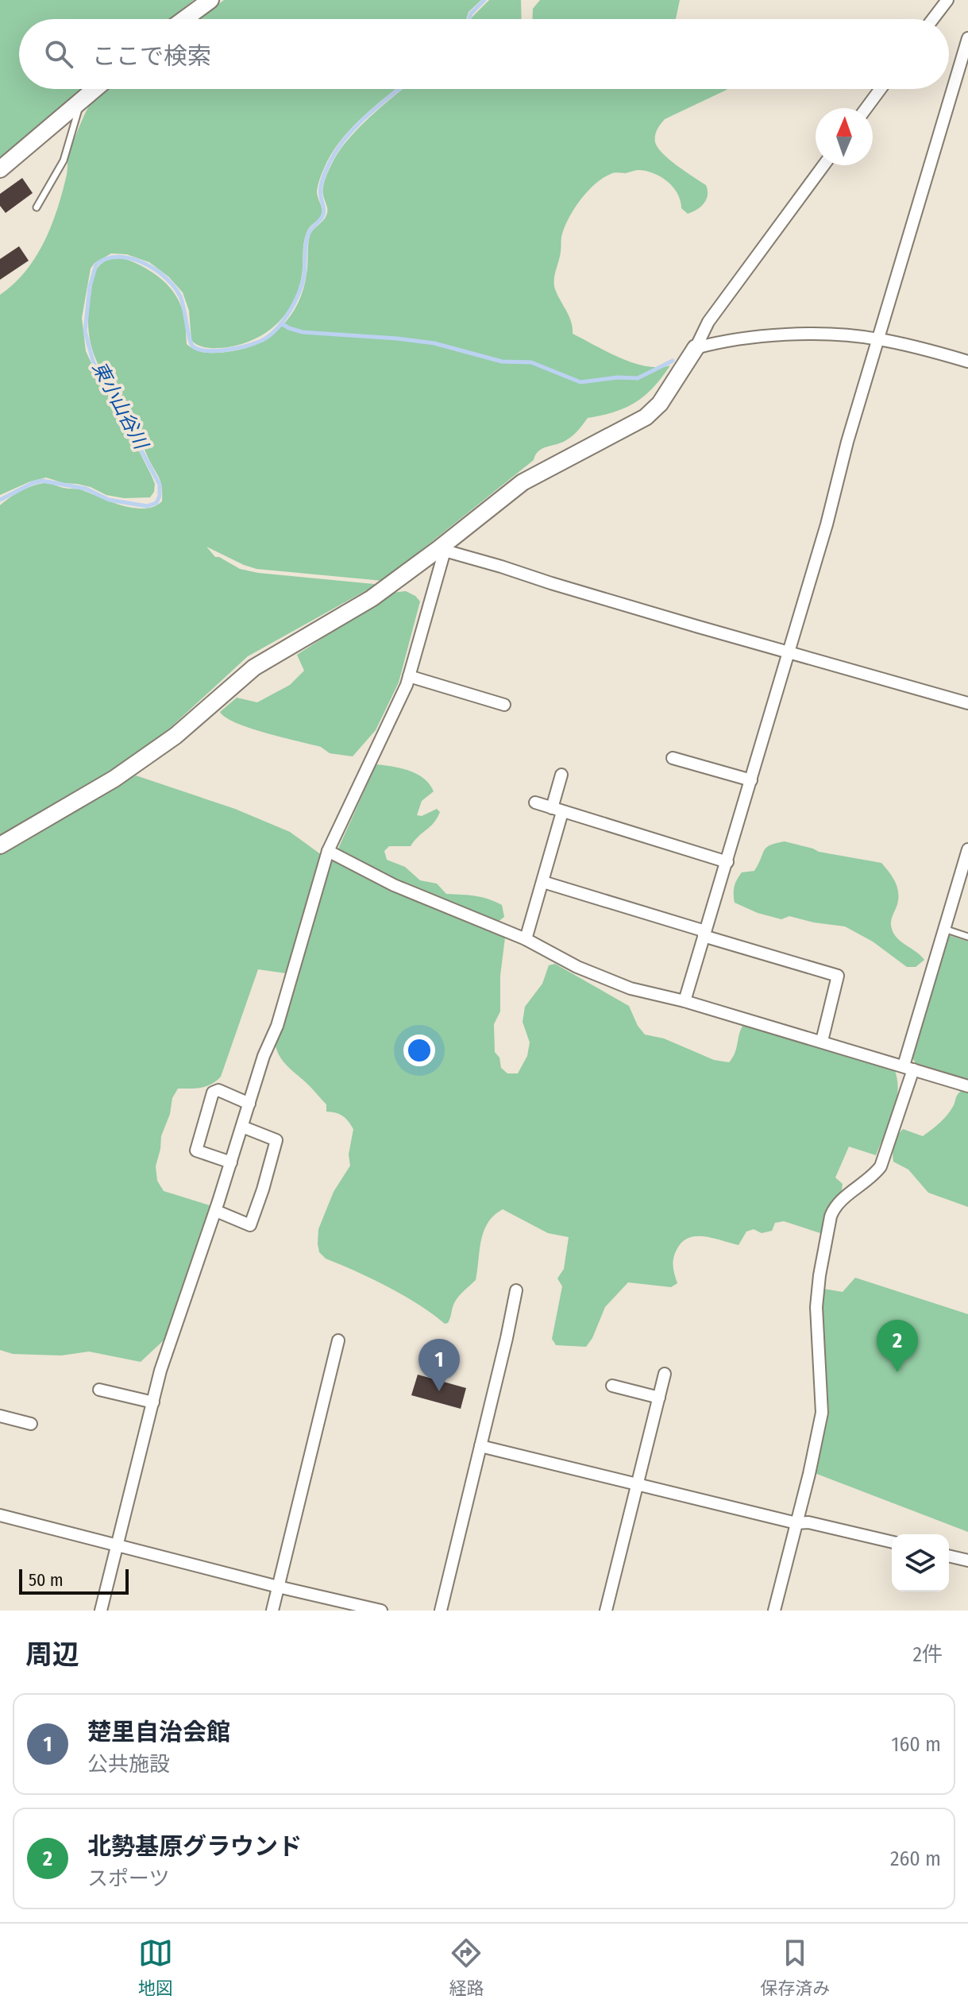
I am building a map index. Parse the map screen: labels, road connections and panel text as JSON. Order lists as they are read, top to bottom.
{
  "water": ["東小山谷川"],
  "scale_bar": "50 m",
  "north": "top",
  "page": {
    "search": "ここで検索",
    "pins": ["2", "1"],
    "scale": "50 m",
    "heading": ["周辺", "2件"],
    "list": [
      {
        "mark": "1",
        "name": "楚里自治会館",
        "note": "公共施設",
        "value": "160 m"
      },
      {
        "mark": "2",
        "name": "北勢基原グラウンド",
        "note": "スポーツ",
        "value": "260 m"
      }
    ],
    "nav": ["地図", "経路", "保存済み"]
  }
}
